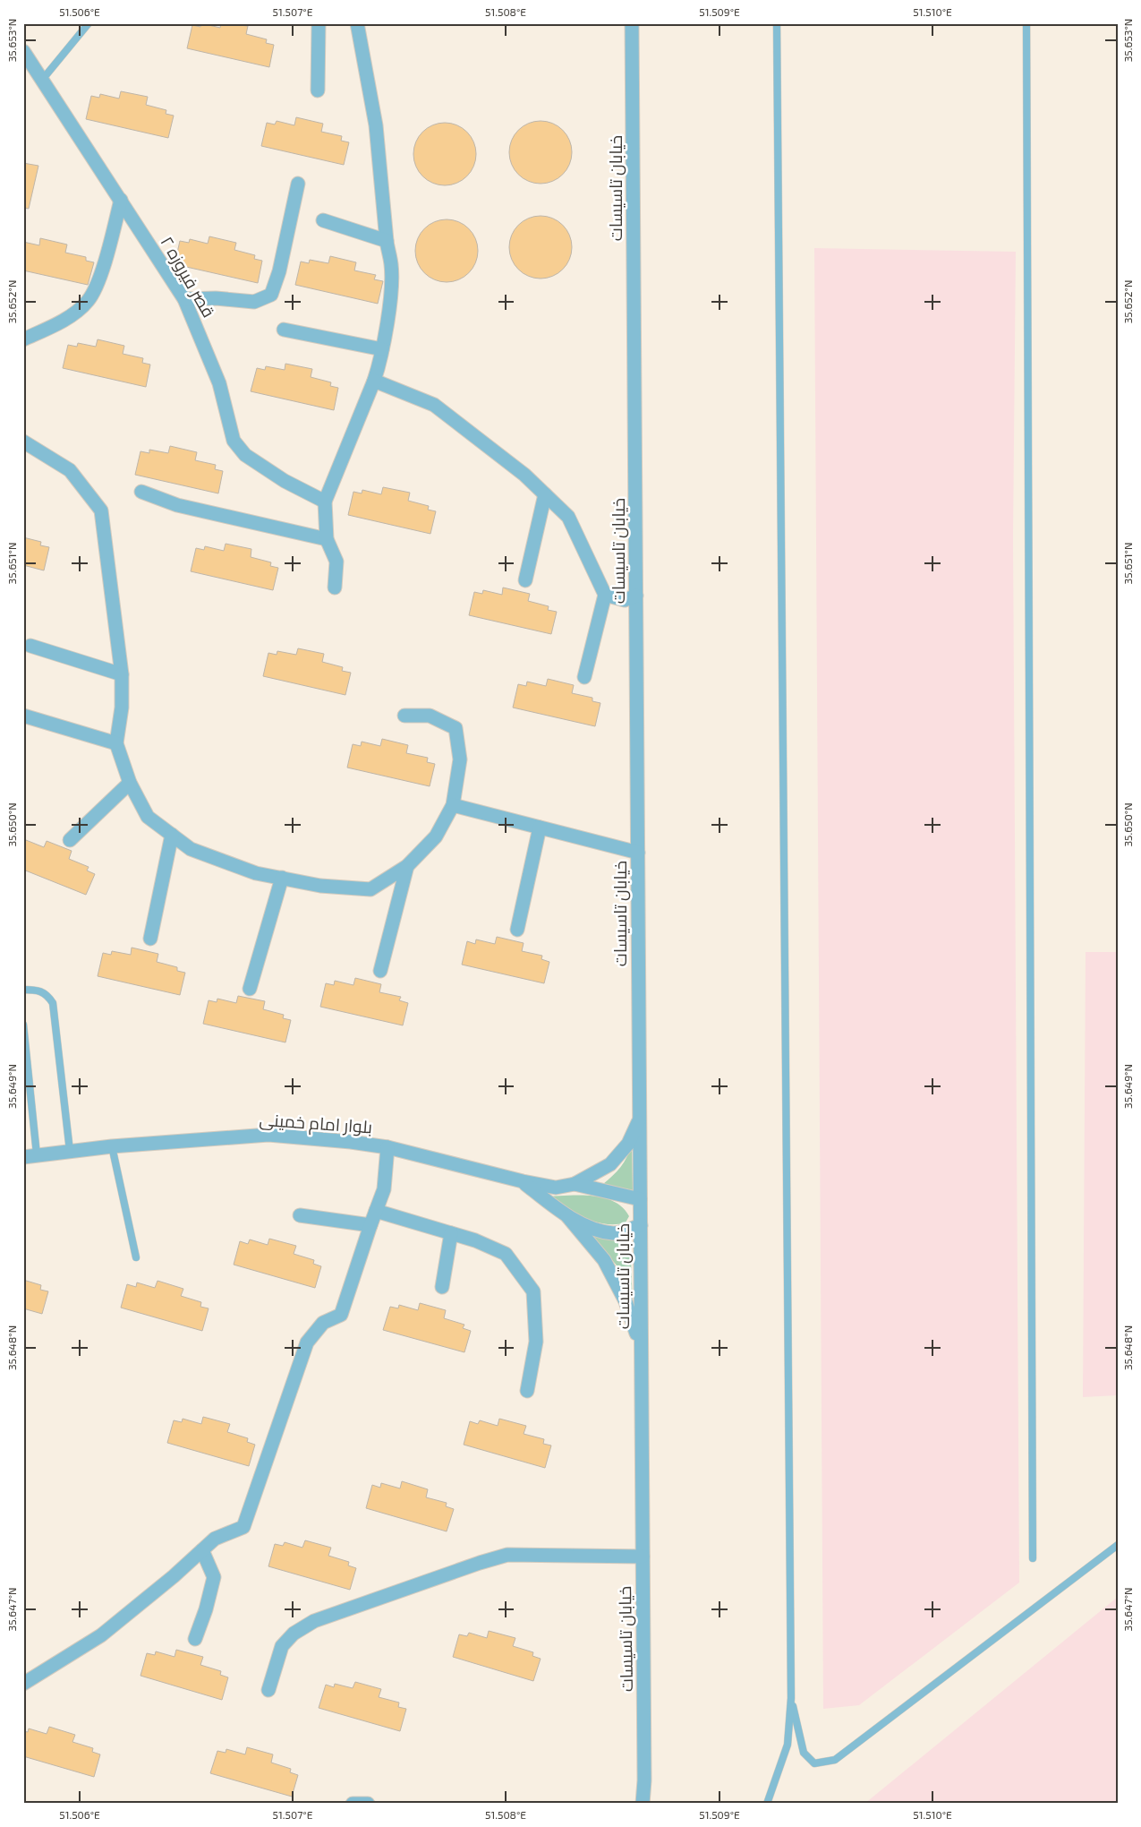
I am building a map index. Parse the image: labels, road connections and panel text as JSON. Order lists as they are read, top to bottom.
{
  "streets": {
    "street": ["خیابان تاسیسات", "قصر فیروزه ۲", "بلوار امام خمینی"]
  },
  "coordinates": [
    "51.506°E",
    "51.507°E",
    "51.508°E",
    "51.509°E",
    "51.510°E",
    "35.653°N",
    "35.652°N",
    "35.651°N",
    "35.650°N",
    "35.649°N",
    "35.648°N",
    "35.647°N"
  ]
}
